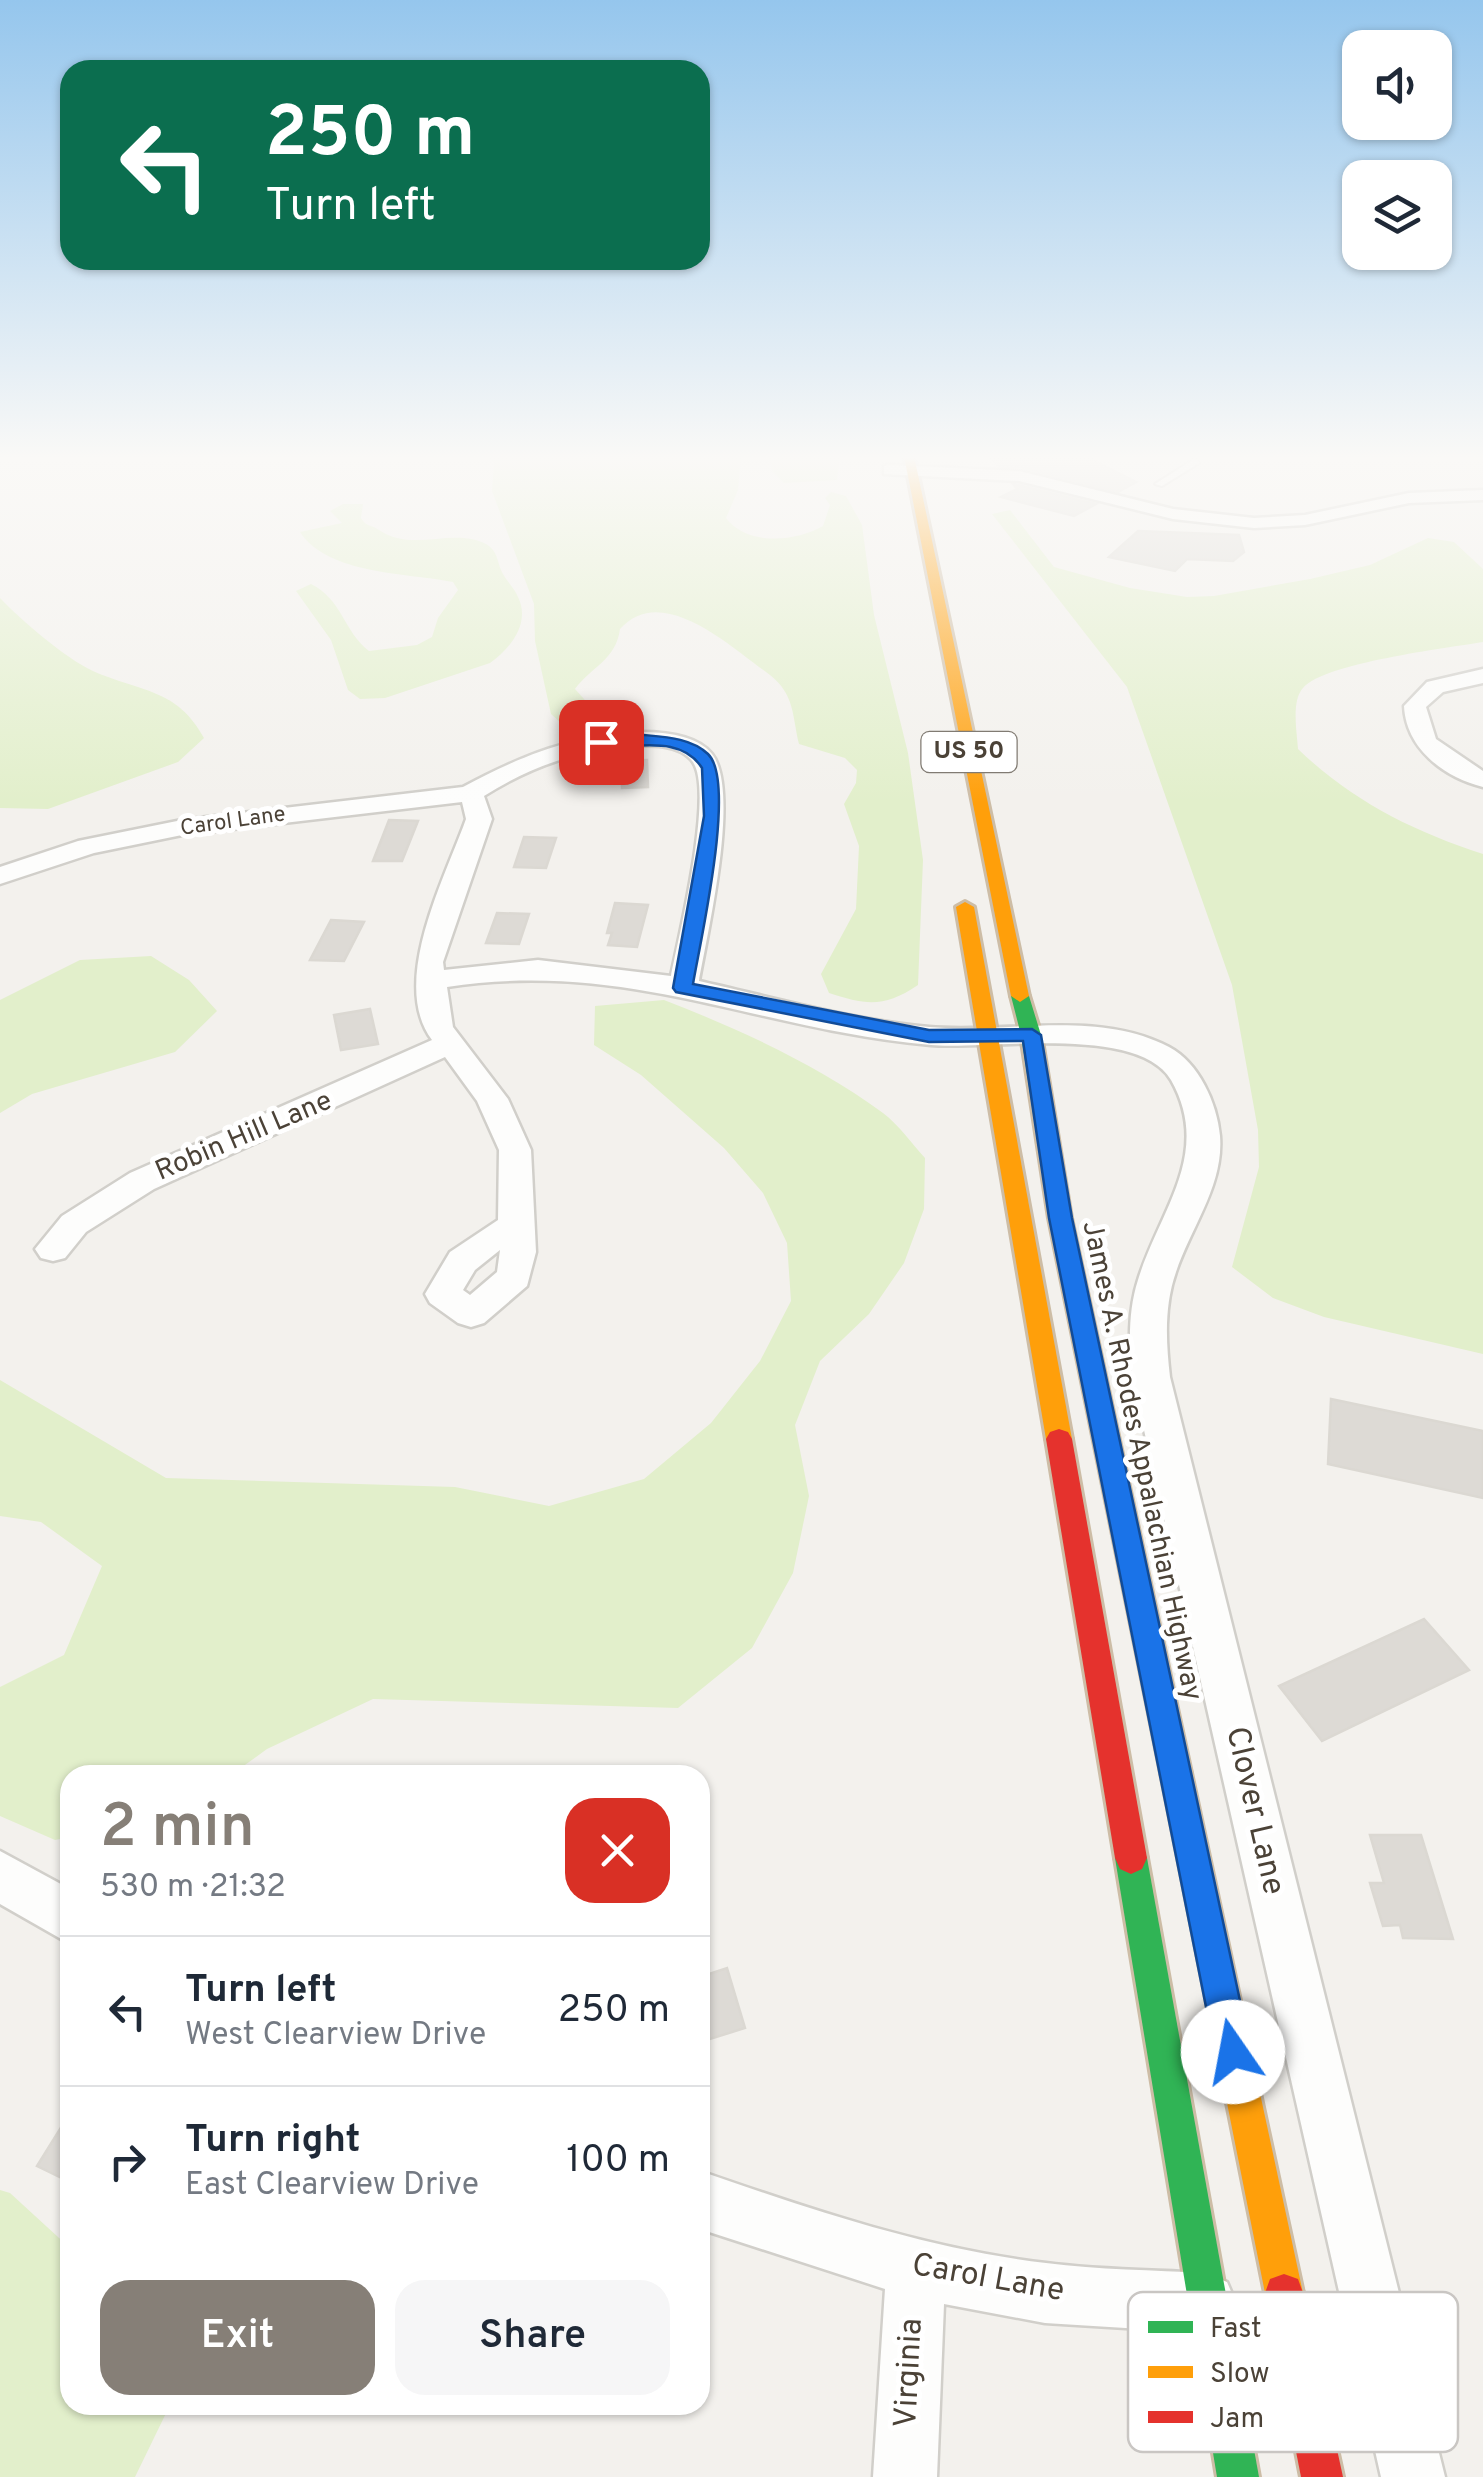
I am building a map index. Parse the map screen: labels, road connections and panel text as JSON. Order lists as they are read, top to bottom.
{
  "streets": {
    "highway": ["US 50", "James A. Rhodes Appalachian Highway"],
    "street": [
      "Carol Lane",
      "Robin Hill Lane",
      "Clover Lane",
      "Virginia"
    ]
  },
  "crossings": [
    ["Carol Lane", "Virginia"],
    ["James A. Rhodes Appalachian Highway", "Clover Lane"]
  ],
  "legend": ["Fast", "Slow", "Jam"],
  "page": {
    "turn": ["250 m", "Turn left"],
    "heading": ["2 min", "530 m · 21:32"],
    "list": [
      {
        "name": "Turn left",
        "note": "West Clearview Drive",
        "value": "250 m"
      },
      {
        "name": "Turn right",
        "note": "East Clearview Drive",
        "value": "100 m"
      }
    ],
    "buttons": ["Exit", "Share"]
  }
}
